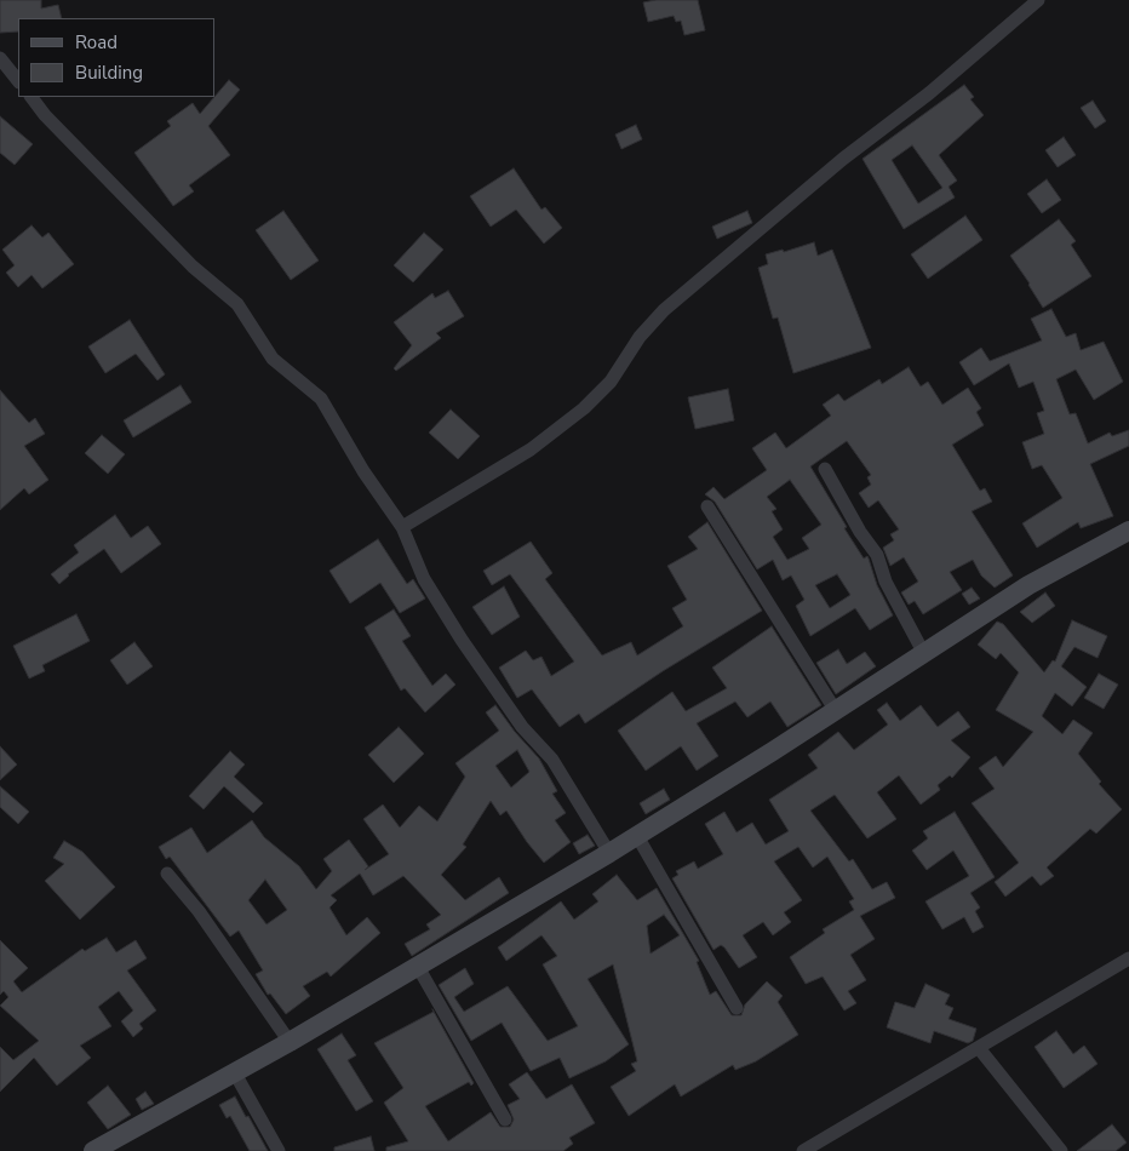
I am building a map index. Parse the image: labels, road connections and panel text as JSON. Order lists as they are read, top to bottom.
{
  "legend": ["Road", "Building"]
}
